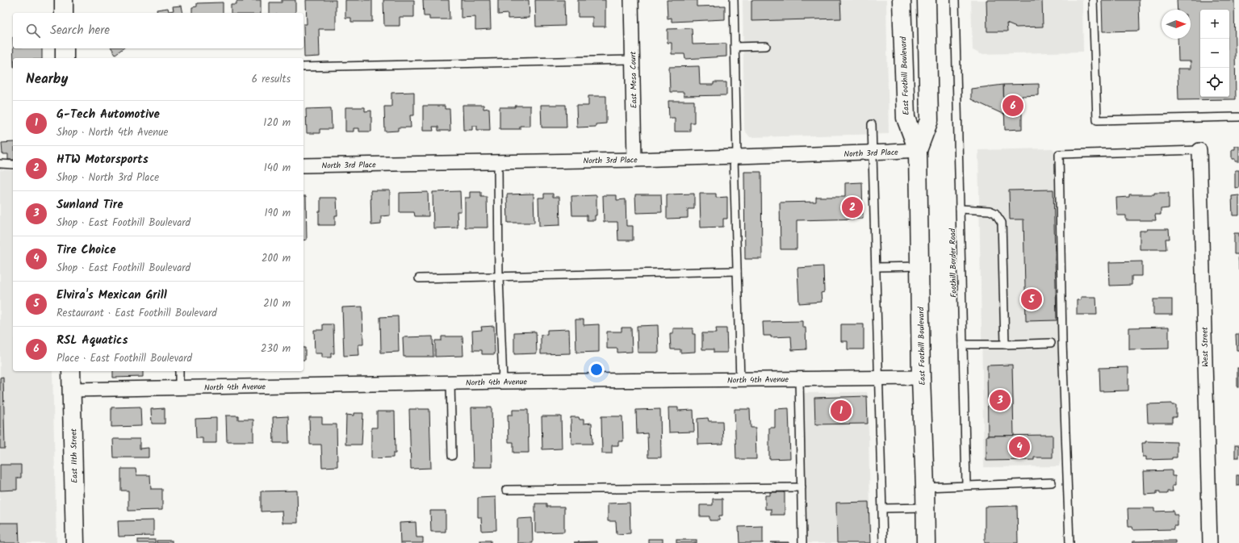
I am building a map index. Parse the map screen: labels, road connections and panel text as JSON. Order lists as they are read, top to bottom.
{
  "streets": {
    "main road": ["East Foothill Boulevard", "East 11th Street"],
    "street": [
      "East Mesa Court",
      "North 3rd Place",
      "West Street",
      "North 4th Avenue"
    ],
    "lane": ["Foothill Border Road"]
  },
  "crossings": [
    ["East Foothill Boulevard", "North 3rd Place"],
    ["East Foothill Boulevard", "North 4th Avenue"],
    ["East Mesa Court", "North 3rd Place"],
    ["North 4th Avenue", "East 11th Street"]
  ],
  "north": "right",
  "page": {
    "map_buttons": ["+", "−"],
    "search": "Search here",
    "heading": ["Nearby", "6 results"],
    "pins": [
      "6",
      "2",
      "5",
      "3",
      "1",
      "4"
    ],
    "list": [
      {
        "mark": "1",
        "name": "G-Tech Automotive",
        "note": "Shop · North 4th Avenue",
        "value": "120 m"
      },
      {
        "mark": "2",
        "name": "HTW Motorsports",
        "note": "Shop · North 3rd Place",
        "value": "140 m"
      },
      {
        "mark": "3",
        "name": "Sunland Tire",
        "note": "Shop · East Foothill Boulevard",
        "value": "190 m"
      },
      {
        "mark": "4",
        "name": "Tire Choice",
        "note": "Shop · East Foothill Boulevard",
        "value": "200 m"
      },
      {
        "mark": "5",
        "name": "Elvira's Mexican Grill",
        "note": "Restaurant · East Foothill Boulevard",
        "value": "210 m"
      },
      {
        "mark": "6",
        "name": "RSL Aquatics",
        "note": "Place · East Foothill Boulevard",
        "value": "230 m"
      }
    ]
  }
}
